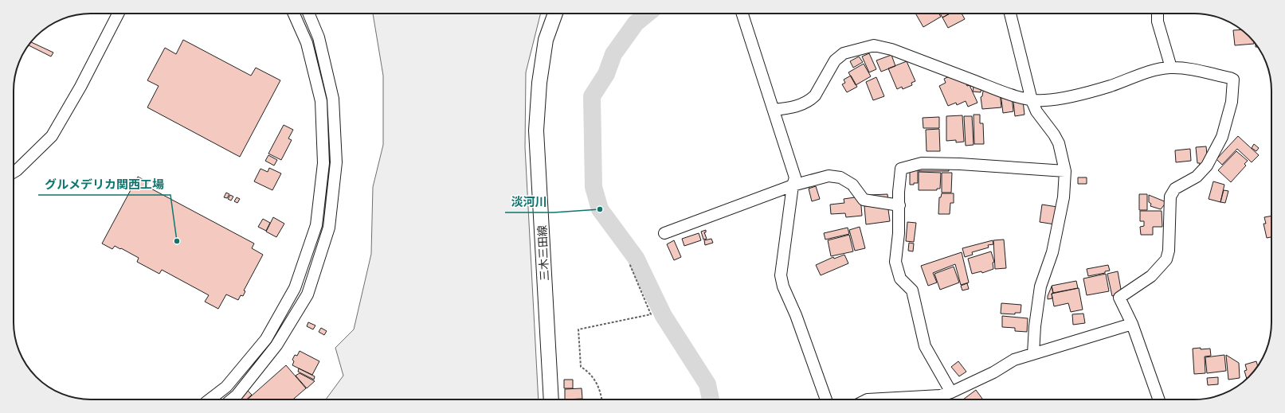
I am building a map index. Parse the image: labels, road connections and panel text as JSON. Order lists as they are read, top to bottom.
{
  "streets": {
    "main road": ["三木三田線"]
  },
  "places": ["淡河川", "グルメデリカ関西工場"]
}
